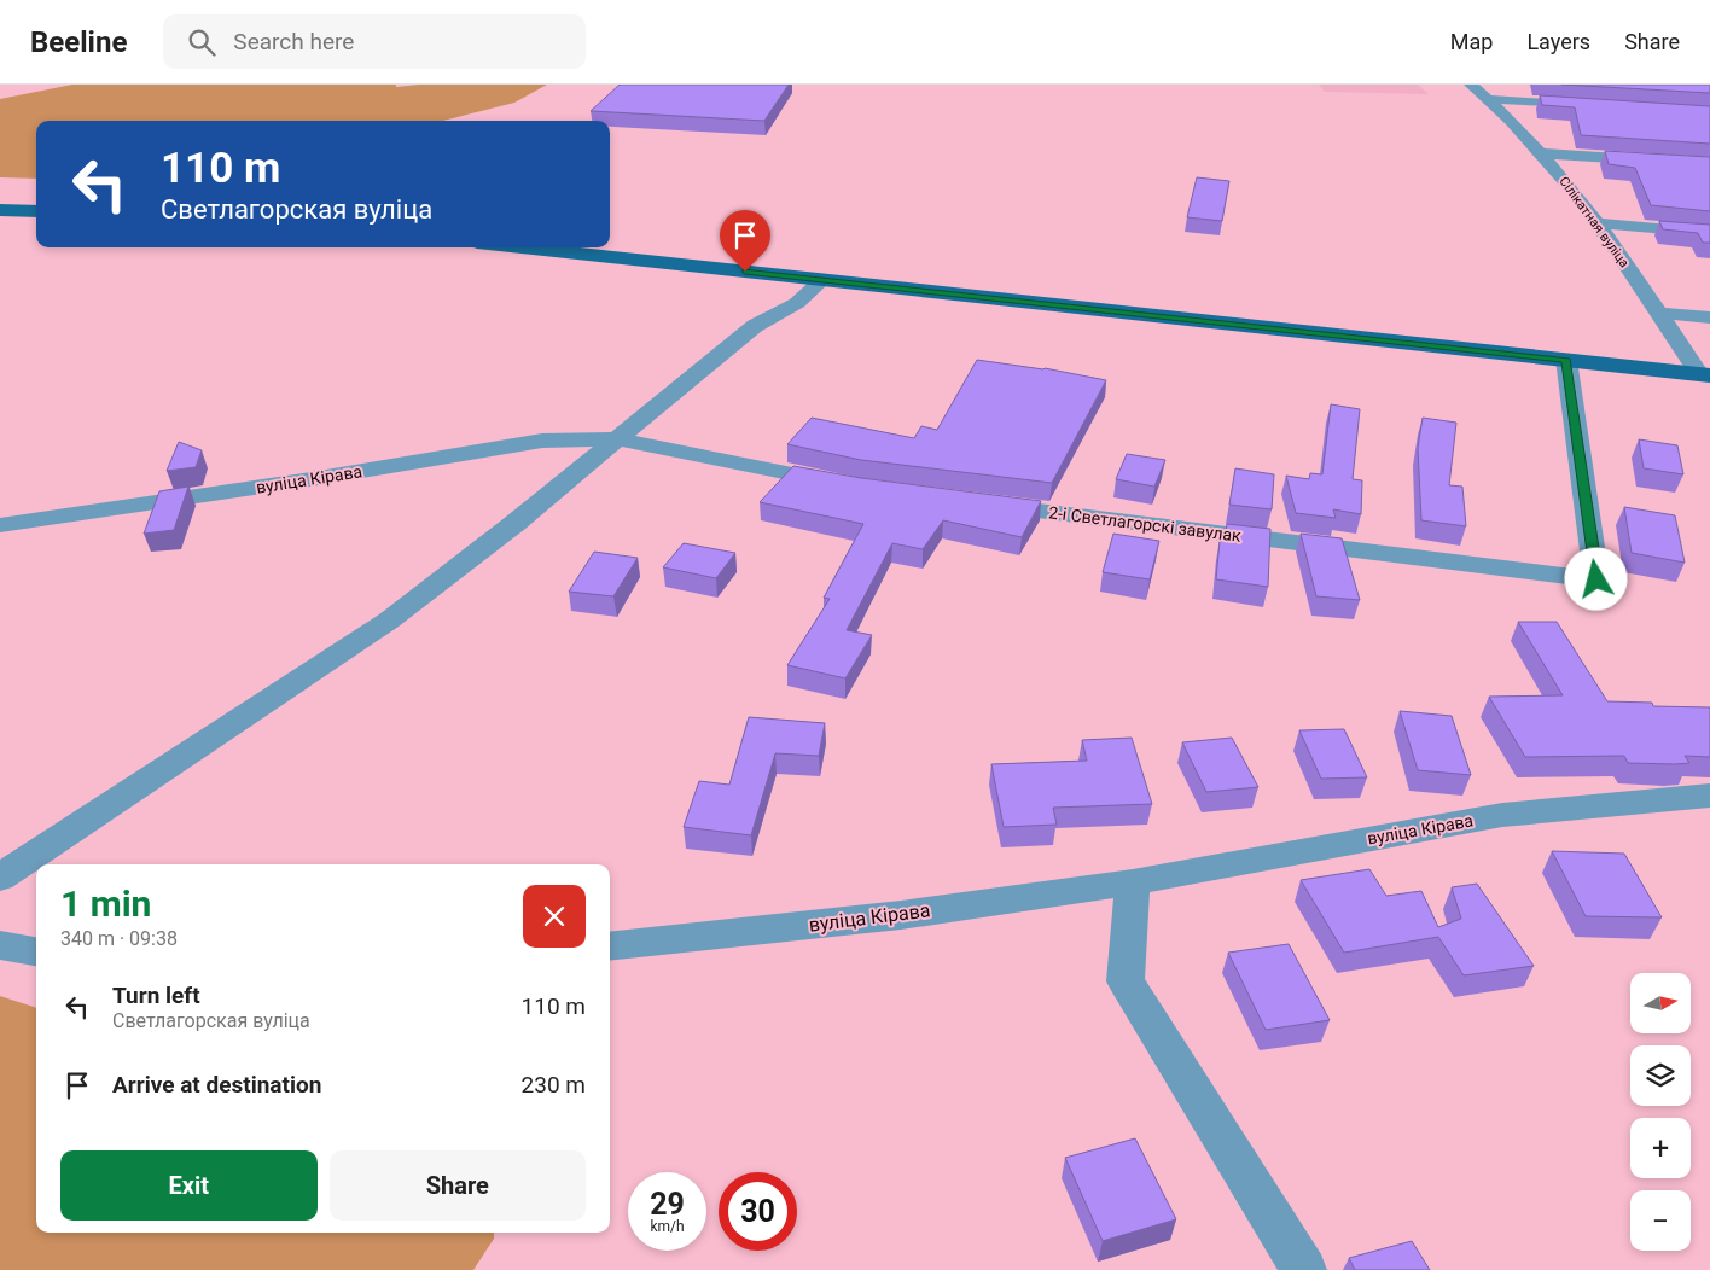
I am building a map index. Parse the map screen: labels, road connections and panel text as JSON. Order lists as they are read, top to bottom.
{
  "streets": {
    "street": ["Сілікатная вуліца", "вуліца Кірава", "2-і Светлагорскі завулак"]
  },
  "north": "right",
  "page": {
    "header": "Beeline",
    "search": "Search here",
    "nav": ["Map", "Layers", "Share"],
    "turn": ["110 m", "Светлагорская вуліца"],
    "heading": ["1 min", "340 m · 09:38"],
    "list": [
      {
        "name": "Turn left",
        "note": "Светлагорская вуліца",
        "value": "110 m"
      },
      {
        "name": "Arrive at destination",
        "value": "230 m"
      }
    ],
    "map_buttons": ["+", "−"],
    "buttons": ["Exit", "Share"],
    "speed": "29 km/h",
    "limit": "30"
  }
}
